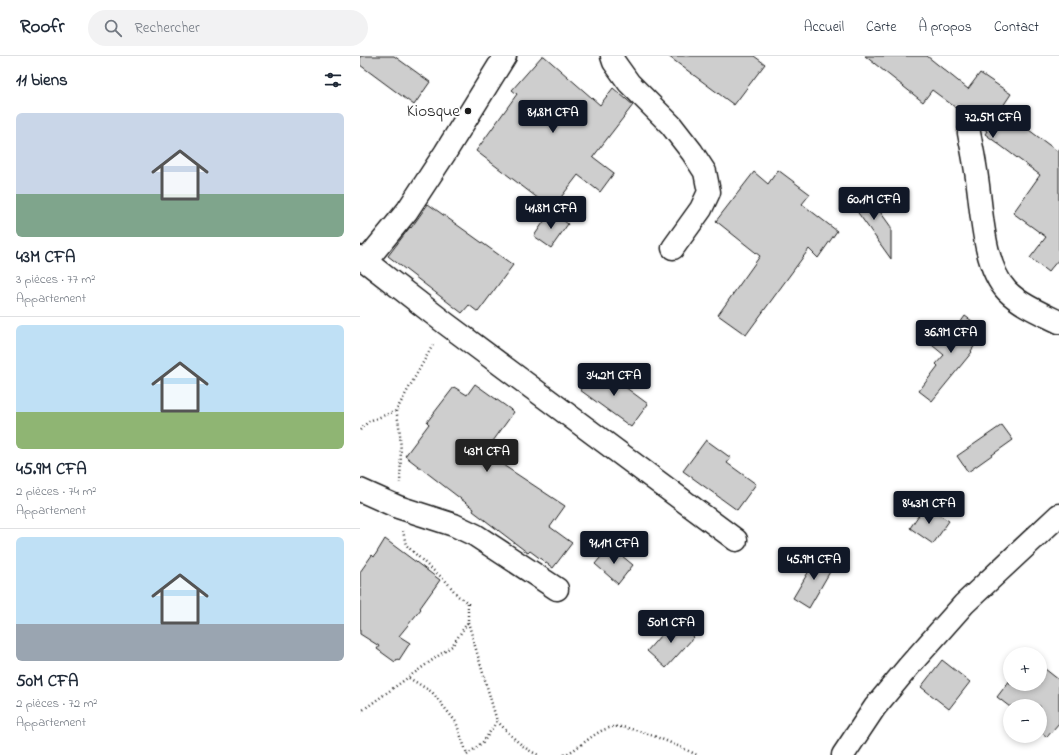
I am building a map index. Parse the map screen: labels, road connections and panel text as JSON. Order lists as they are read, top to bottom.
{
  "places": ["Kiosque"],
  "page": {
    "header": "Roofr",
    "search": "Rechercher",
    "nav": [
      "Accueil",
      "Carte",
      "À propos",
      "Contact"
    ],
    "heading": "11 biens",
    "price": [
      "81.8M CFA",
      "72.5M CFA",
      "60.1M CFA",
      "41.8M CFA",
      "36.9M CFA",
      "34.2M CFA",
      "43M CFA",
      "84.3M CFA",
      "91.1M CFA",
      "45.9M CFA",
      "50M CFA"
    ],
    "list": [
      {
        "name": "43M CFA",
        "note": "3 pièces · 77 m² · Appartement"
      },
      {
        "name": "45.9M CFA",
        "note": "2 pièces · 74 m² · Appartement"
      },
      {
        "name": "50M CFA",
        "note": "2 pièces · 72 m² · Appartement"
      }
    ],
    "map_buttons": ["+", "−"]
  }
}
